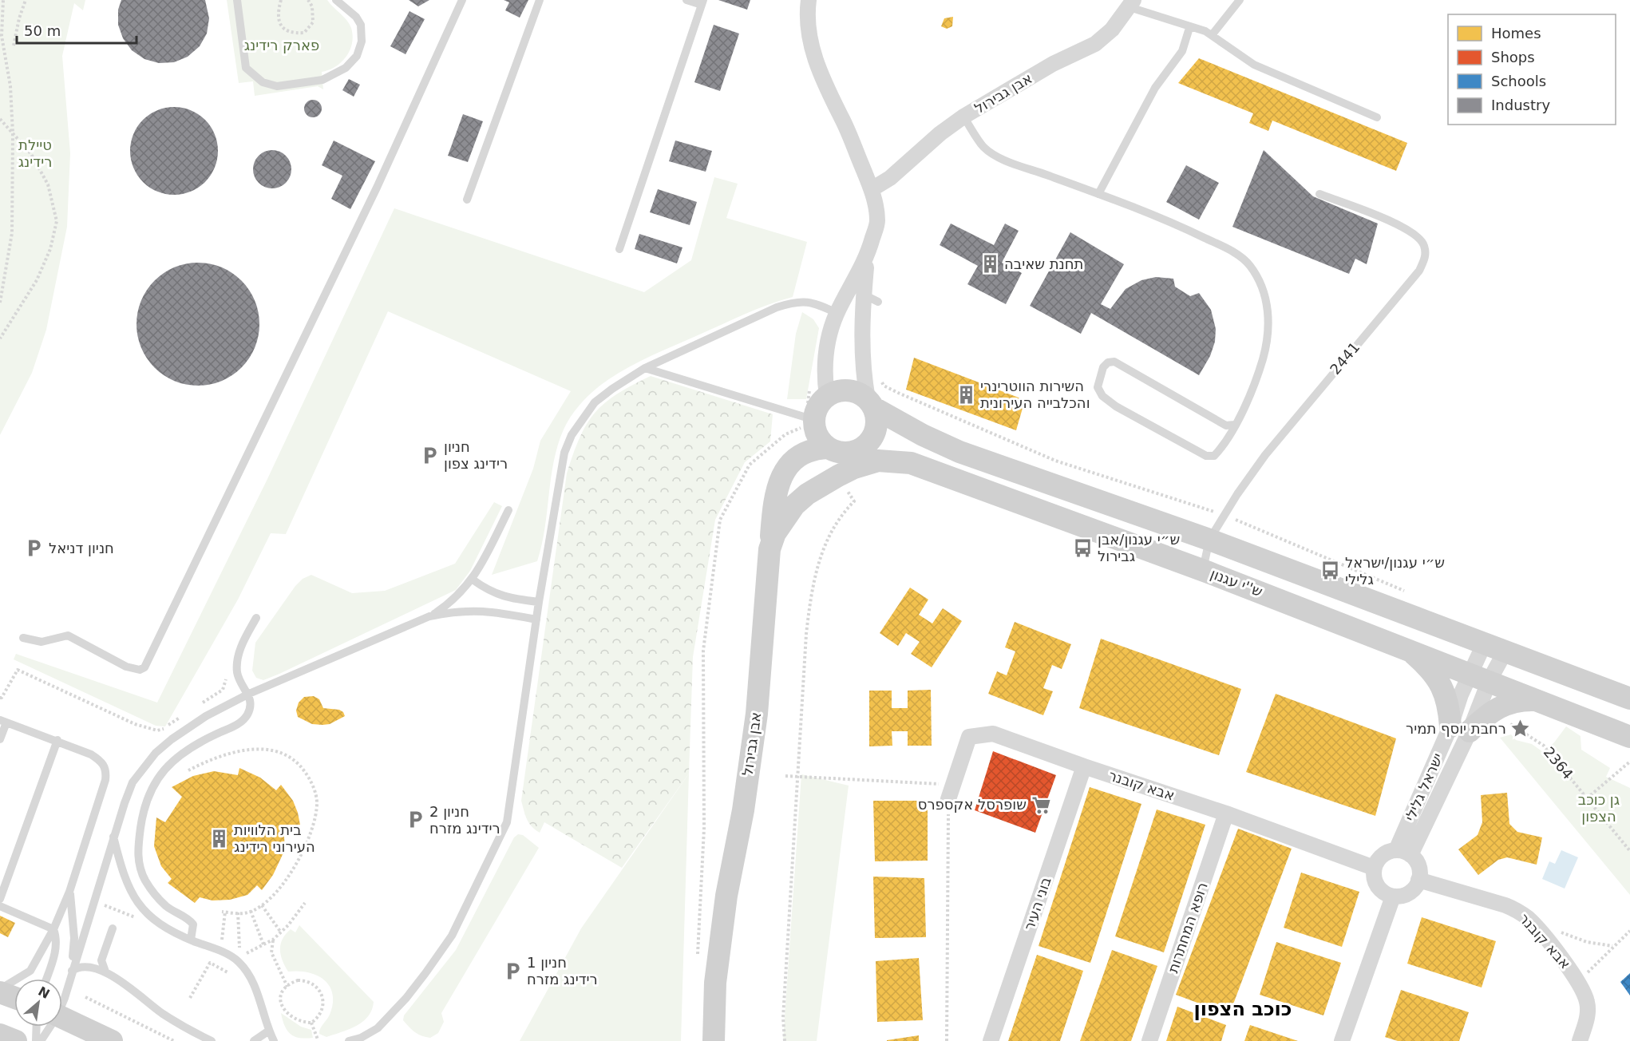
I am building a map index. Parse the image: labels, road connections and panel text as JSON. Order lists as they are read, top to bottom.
{
  "streets": {
    "main road": ["אבן גבירול", "ש''י עגנון"],
    "street": [
      "אבא קובנר",
      "ישראל גלילי",
      "בוני העיר",
      "רופא המחתרות"
    ],
    "lane": ["2441"],
    "path": ["2364"]
  },
  "crossings": [
    ["אבן גבירול", "ש''י עגנון"],
    ["2441", "ש''י עגנון"],
    ["ש''י עגנון", "ישראל גלילי"],
    ["אבא קובנר", "ישראל גלילי"],
    ["אבא קובנר", "בוני העיר"],
    ["אבא קובנר", "רופא המחתרות"]
  ],
  "districts": ["כוכב הצפון"],
  "parks": ["פארק רידינג", "טיילת רידינג", "גן כוכב הצפון"],
  "places": {
    "building": ["תחנת שאיבה", "השירות הווטרינרי והכלבייה העירונית", "בית הלוויות העירוני רידינג"],
    "parking": [
      "חניון רידינג צפון",
      "חניון דניאל",
      "2 חניון רידינג מזרח",
      "1 חניון רידינג מזרח"
    ],
    "bus stop": ["ש״י עגנון/אבן גבירול", "ש״י עגנון/ישראל גלילי"],
    "place": ["רחבת יוסף תמיר"],
    "supermarket": ["שופרסל אקספרס"]
  },
  "legend": [
    "Homes",
    "Shops",
    "Schools",
    "Industry"
  ],
  "scale_bar": "50 m",
  "north": "top right"
}
